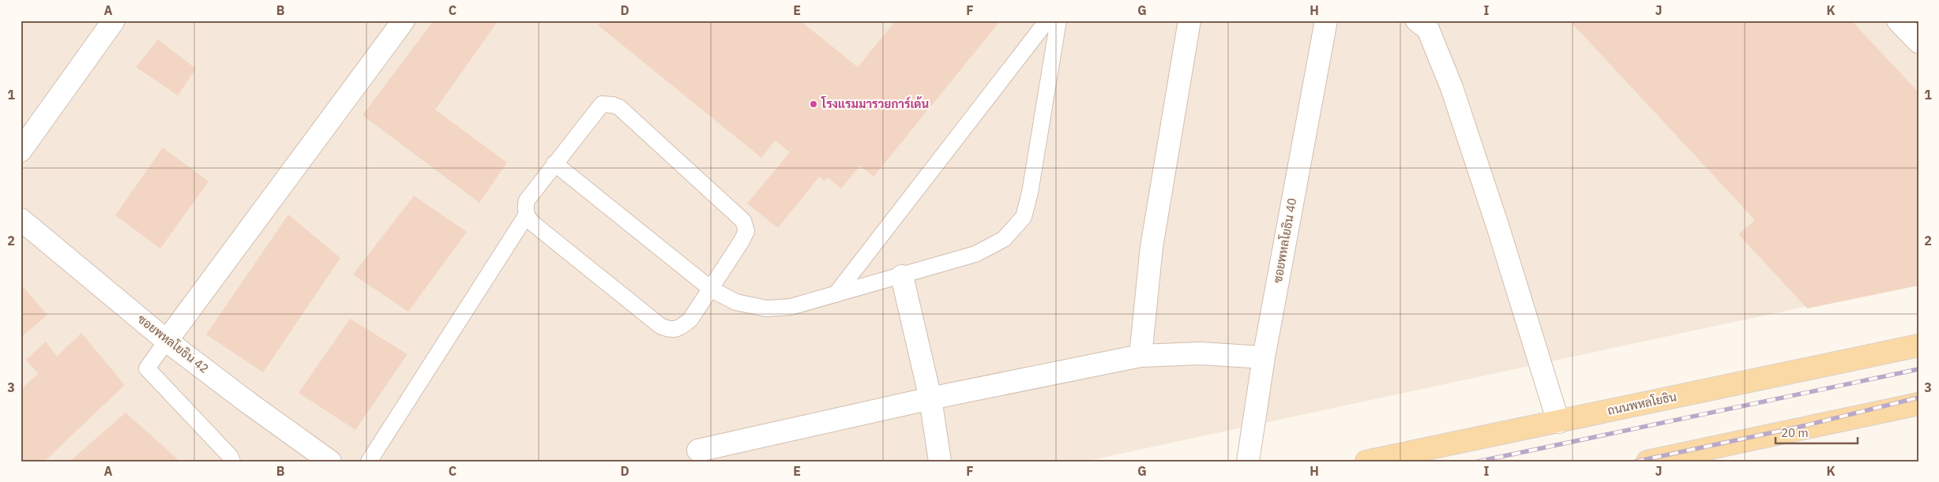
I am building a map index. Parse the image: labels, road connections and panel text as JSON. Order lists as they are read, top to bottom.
{
  "streets": {
    "main road": ["ถนนพหลโยธิน"],
    "street": ["ซอยพหลโยธิน 40", "ซอยพหลโยธิน 42"]
  },
  "places": ["โรงแรมมารวยการ์เด้น"],
  "scale_bar": "20 m",
  "grid": {
    "columns": [
      "A",
      "B",
      "C",
      "D",
      "E",
      "F",
      "G",
      "H",
      "I",
      "J",
      "K"
    ],
    "rows": ["1", "2", "3"]
  }
}
